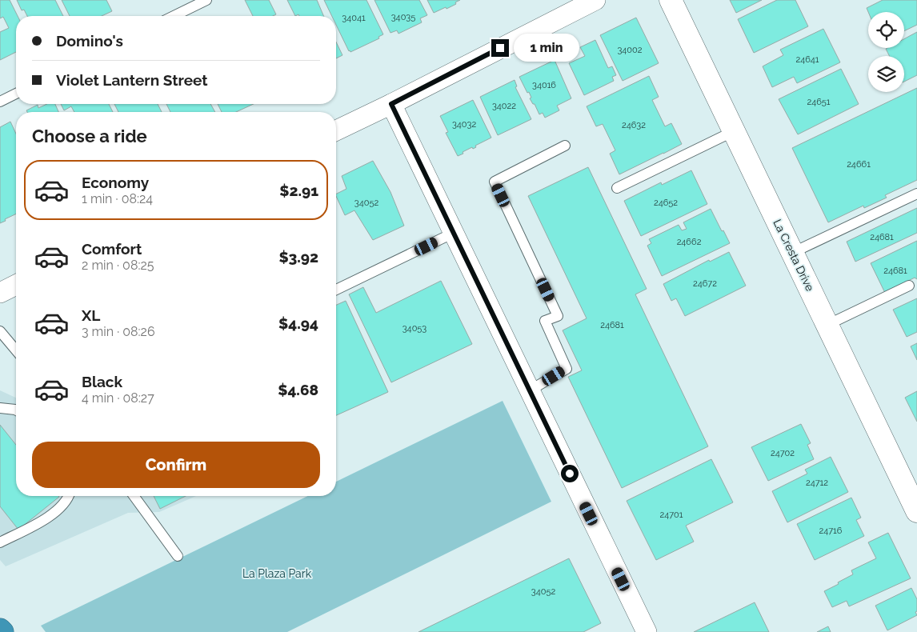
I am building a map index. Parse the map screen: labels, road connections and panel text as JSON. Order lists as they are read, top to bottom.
{
  "streets": {
    "street": ["La Cresta Drive"]
  },
  "parks": ["La Plaza Park"],
  "house_numbers": [
    "34035",
    "34041",
    "34002",
    "24641",
    "34016",
    "24651",
    "34022",
    "34032",
    "24632",
    "24661",
    "34052",
    "24652",
    "24681",
    "24662",
    "24681",
    "24672",
    "24681",
    "34053",
    "24702",
    "24712",
    "24701",
    "24716",
    "34052"
  ],
  "page": {
    "banner": ["Domino's", "Violet Lantern Street"],
    "bubble": "1 min",
    "heading": "Choose a ride",
    "list": [
      {
        "name": "Economy",
        "note": "1 min · 08:24",
        "value": "$2.91"
      },
      {
        "name": "Comfort",
        "note": "2 min · 08:25",
        "value": "$3.92"
      },
      {
        "name": "XL",
        "note": "3 min · 08:26",
        "value": "$4.94"
      },
      {
        "name": "Black",
        "note": "4 min · 08:27",
        "value": "$4.68"
      }
    ],
    "buttons": "Confirm"
  }
}
